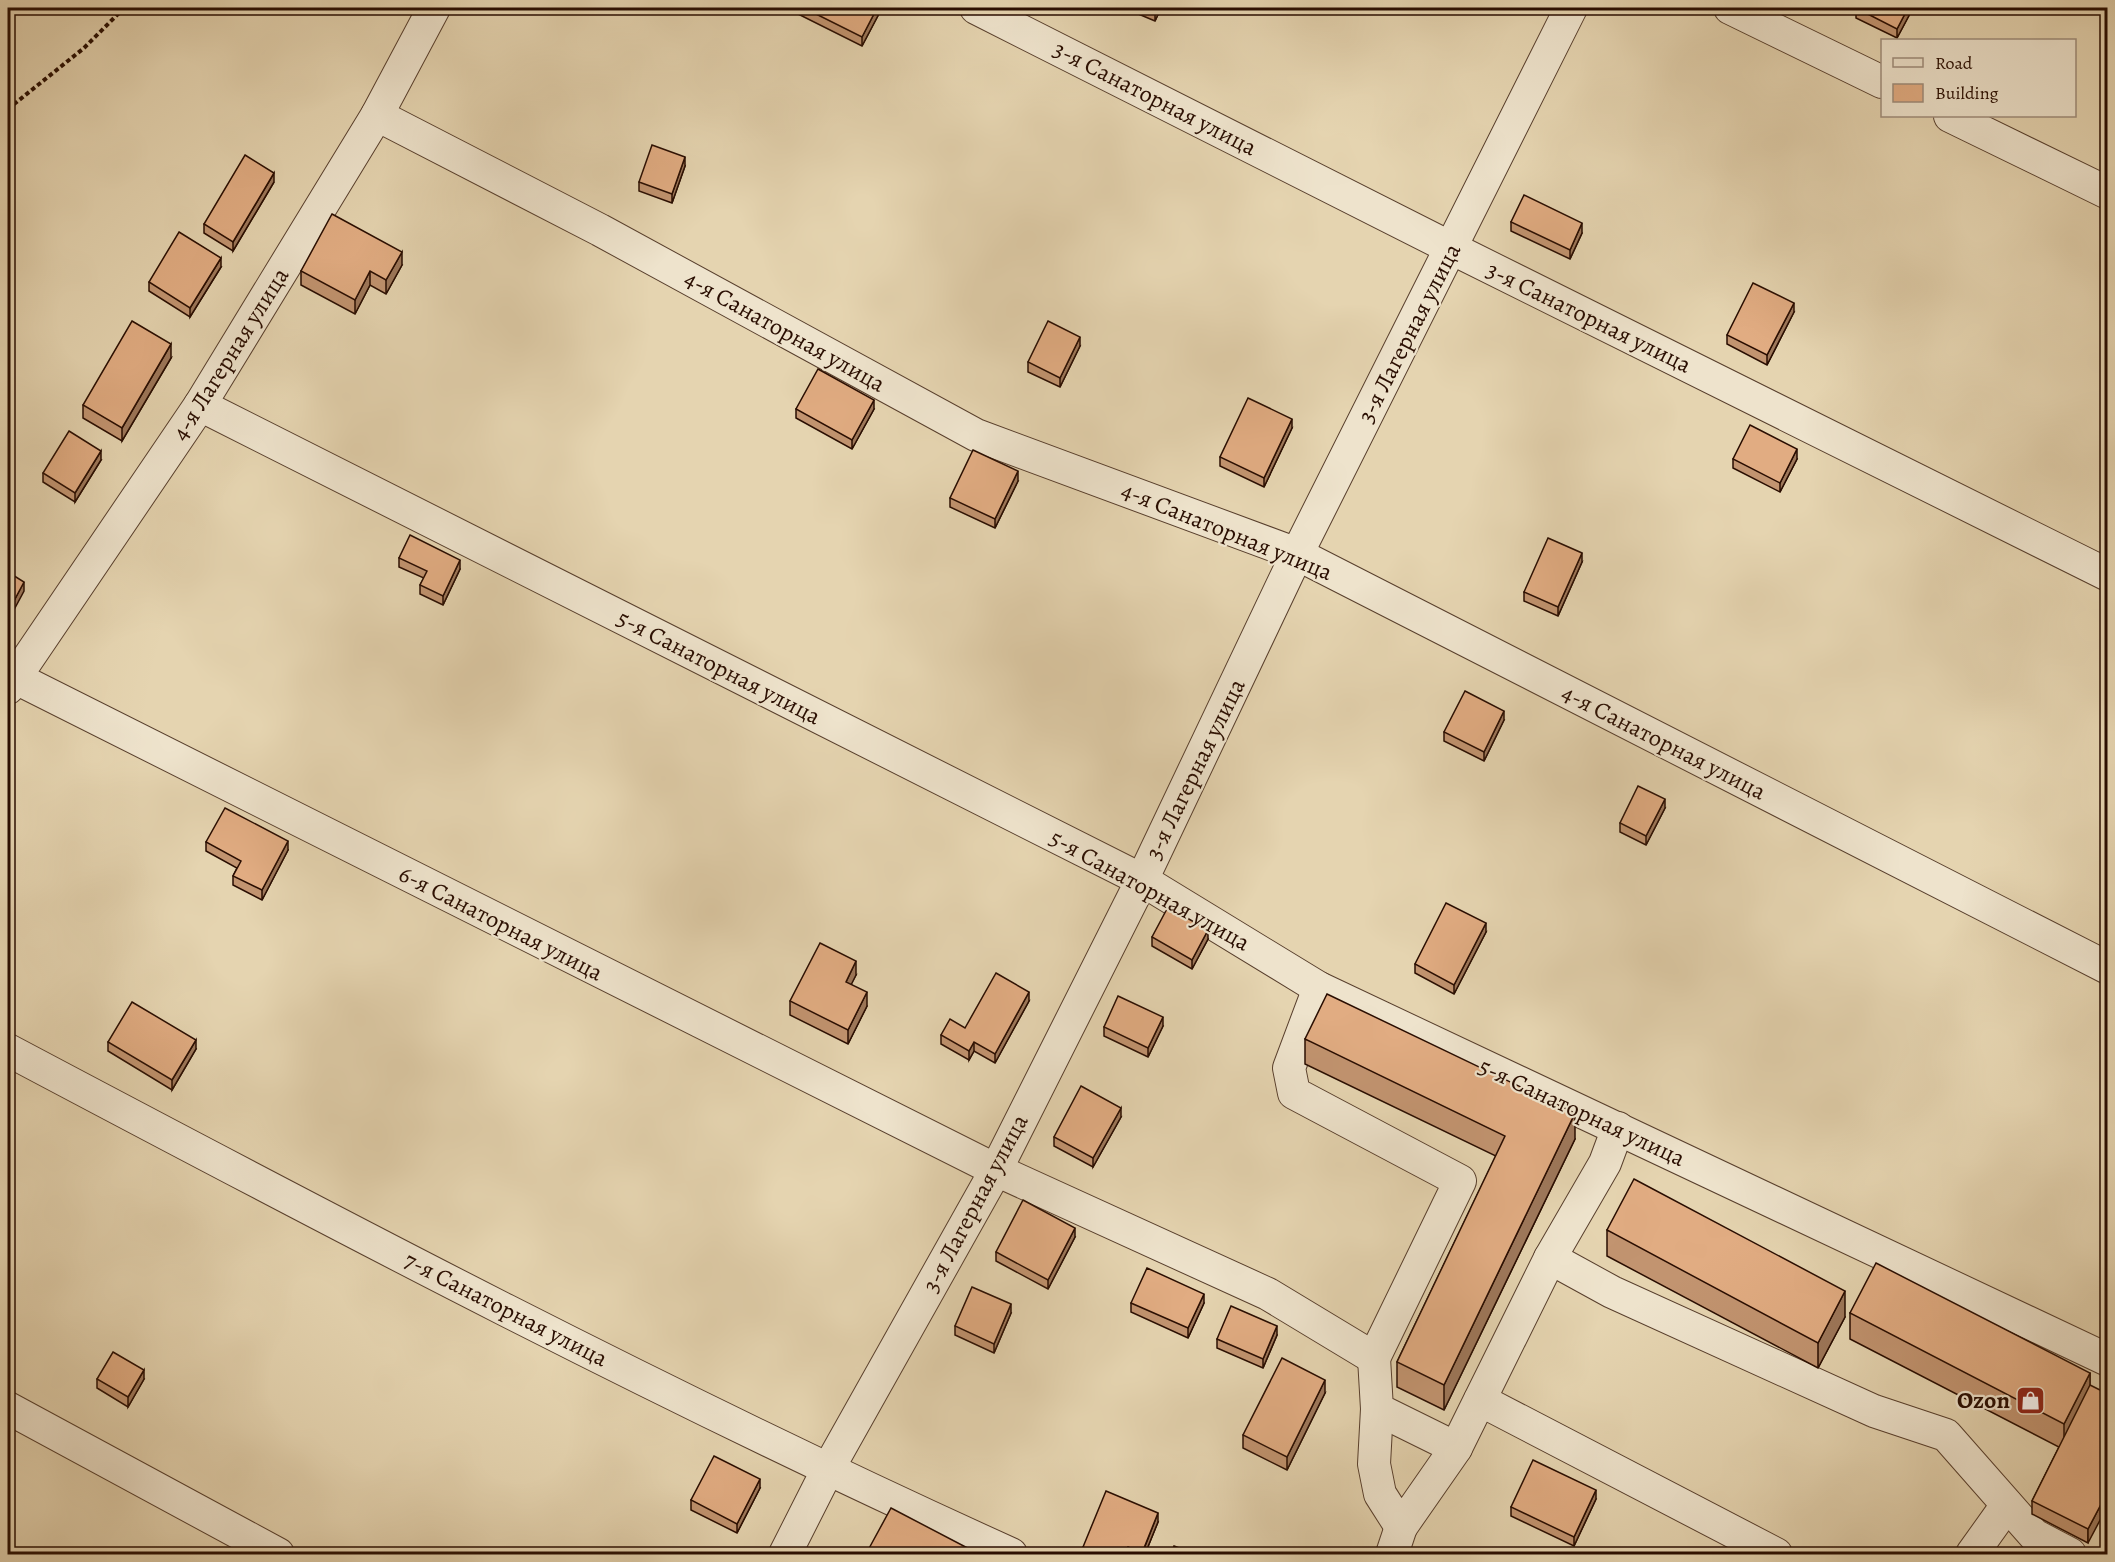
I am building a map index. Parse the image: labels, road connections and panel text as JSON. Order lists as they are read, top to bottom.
{
  "streets": {
    "street": [
      "3-я Санаторная улица",
      "4-я Санаторная улица",
      "3-я Лагерная улица",
      "4-я Лагерная улица",
      "5-я Санаторная улица",
      "6-я Санаторная улица",
      "7-я Санаторная улица"
    ]
  },
  "crossings": [
    ["3-я Санаторная улица", "3-я Лагерная улица"],
    ["4-я Санаторная улица", "3-я Лагерная улица"],
    ["4-я Санаторная улица", "4-я Лагерная улица"],
    ["3-я Лагерная улица", "5-я Санаторная улица"],
    ["3-я Лагерная улица", "6-я Санаторная улица"],
    ["3-я Лагерная улица", "7-я Санаторная улица"],
    ["4-я Лагерная улица", "5-я Санаторная улица"],
    ["4-я Лагерная улица", "6-я Санаторная улица"]
  ],
  "places": {
    "shop": ["Ozon"]
  },
  "legend": ["Road", "Building"]
}
